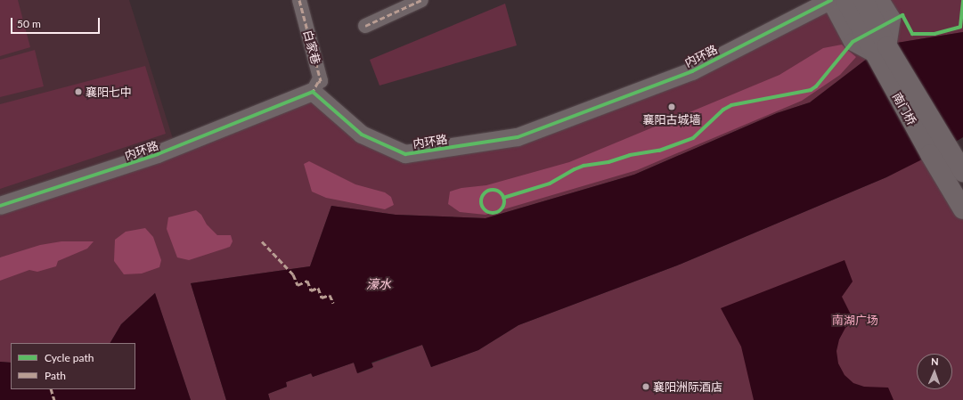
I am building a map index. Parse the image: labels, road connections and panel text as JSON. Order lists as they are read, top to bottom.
{
  "streets": {
    "main road": ["南门桥"],
    "street": ["白家巷", "内环路"]
  },
  "crossings": [
    ["白家巷", "内环路"]
  ],
  "water": ["濠水"],
  "parks": ["南湖广场"],
  "places": ["襄阳七中", "襄阳古城墙", "襄阳洲际酒店"],
  "legend": ["Cycle path", "Path"],
  "scale_bar": "50 m",
  "north": "top"
}
